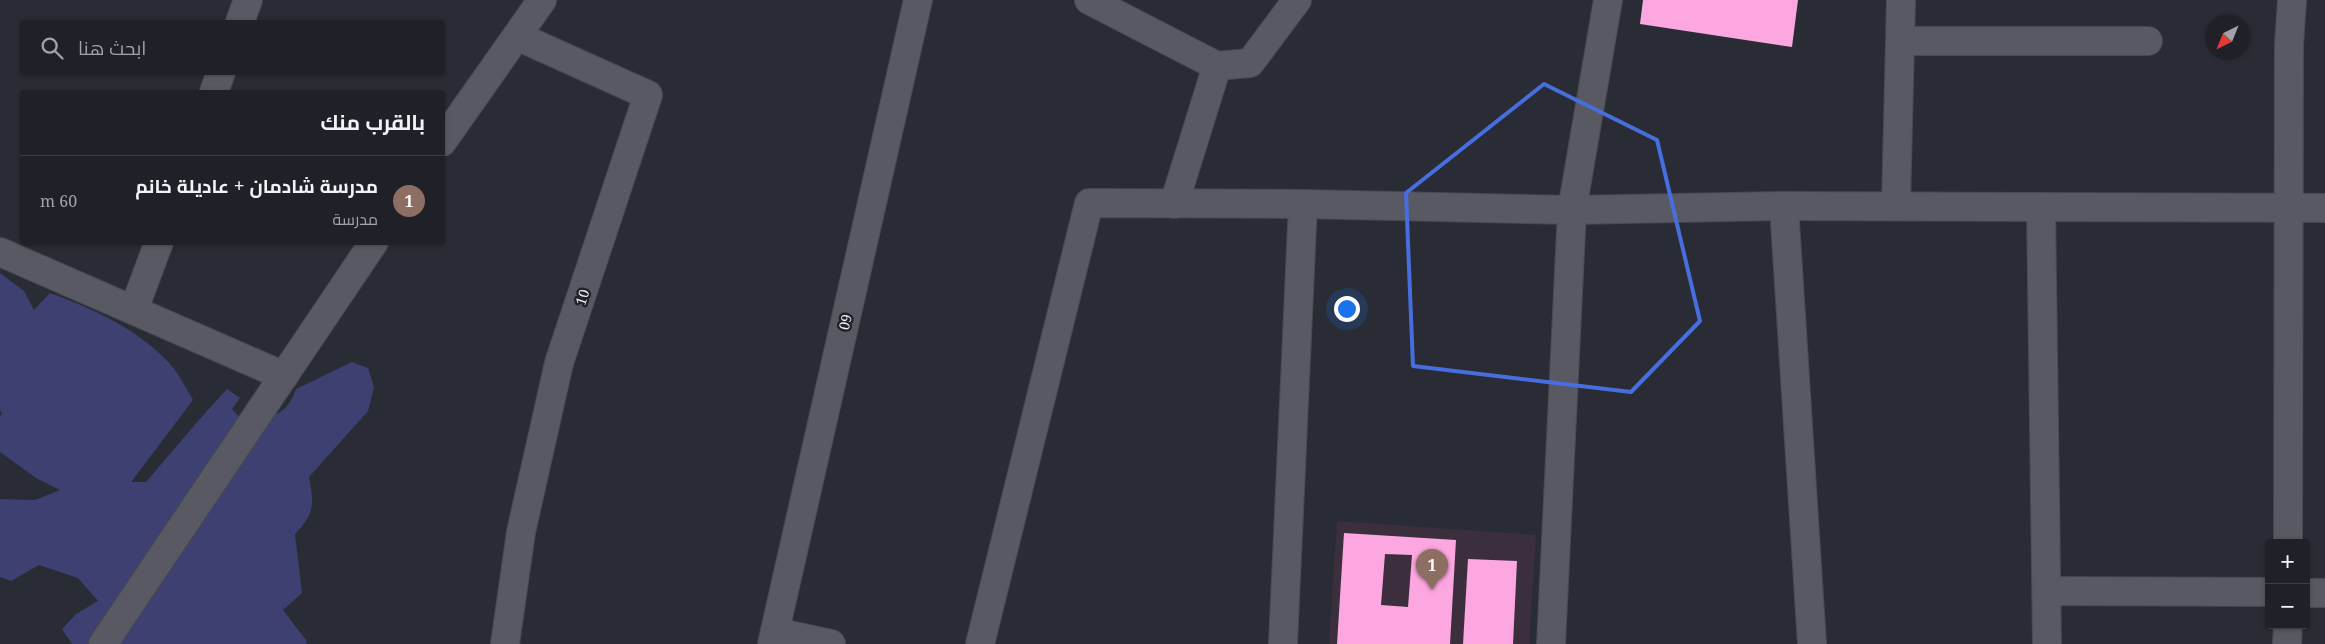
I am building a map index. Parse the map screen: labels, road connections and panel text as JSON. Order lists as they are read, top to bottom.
{
  "streets": {
    "street": ["10", "09"]
  },
  "north": "bottom left",
  "page": {
    "search": "ابحث هنا",
    "heading": "بالقرب منك",
    "list": [
      {
        "mark": "1",
        "name": "مدرسة شادمان + عاديلة خانم",
        "note": "مدرسة",
        "value": "60 m"
      }
    ],
    "map_buttons": ["+", "−"],
    "pins": "1"
  }
}
